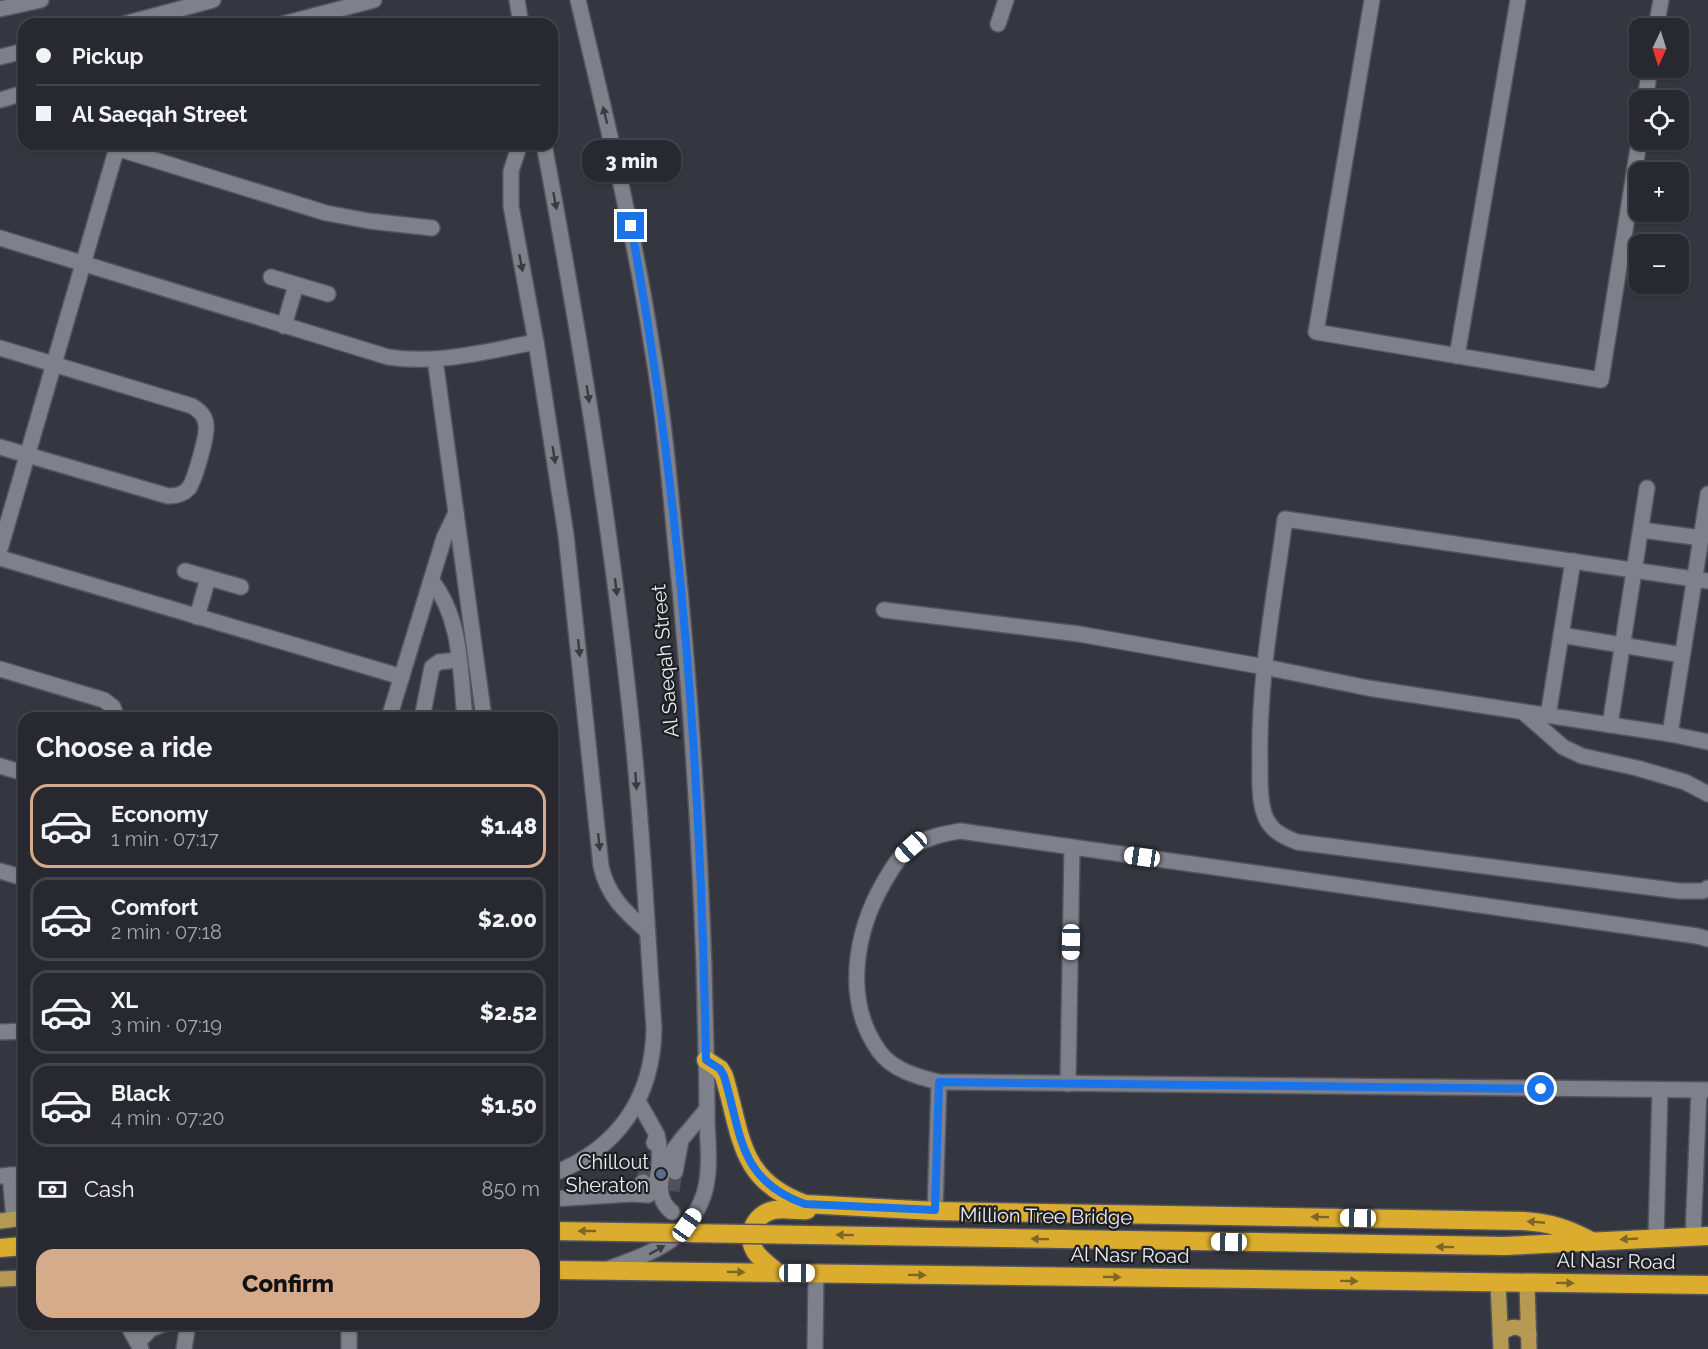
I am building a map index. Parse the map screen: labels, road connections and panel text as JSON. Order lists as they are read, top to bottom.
{
  "streets": {
    "highway": ["Million Tree Bridge", "Al Nasr Road"],
    "street": ["Al Saeqah Street"]
  },
  "crossings": [
    ["Al Saeqah Street", "Al Nasr Road"],
    ["Million Tree Bridge", "Al Nasr Road"]
  ],
  "places": ["Chillout Sheraton"],
  "north": "bottom",
  "page": {
    "map_buttons": ["+", "−"],
    "banner": ["Pickup", "Al Saeqah Street"],
    "bubble": "3 min",
    "heading": "Choose a ride",
    "list": [
      {
        "name": "Economy",
        "note": "1 min · 07:17",
        "value": "$1.48"
      },
      {
        "name": "Comfort",
        "note": "2 min · 07:18",
        "value": "$2.00"
      },
      {
        "name": "XL",
        "note": "3 min · 07:19",
        "value": "$2.52"
      },
      {
        "name": "Black",
        "note": "4 min · 07:20",
        "value": "$1.50"
      }
    ],
    "pay": ["Cash", "850 m"],
    "buttons": "Confirm"
  }
}
